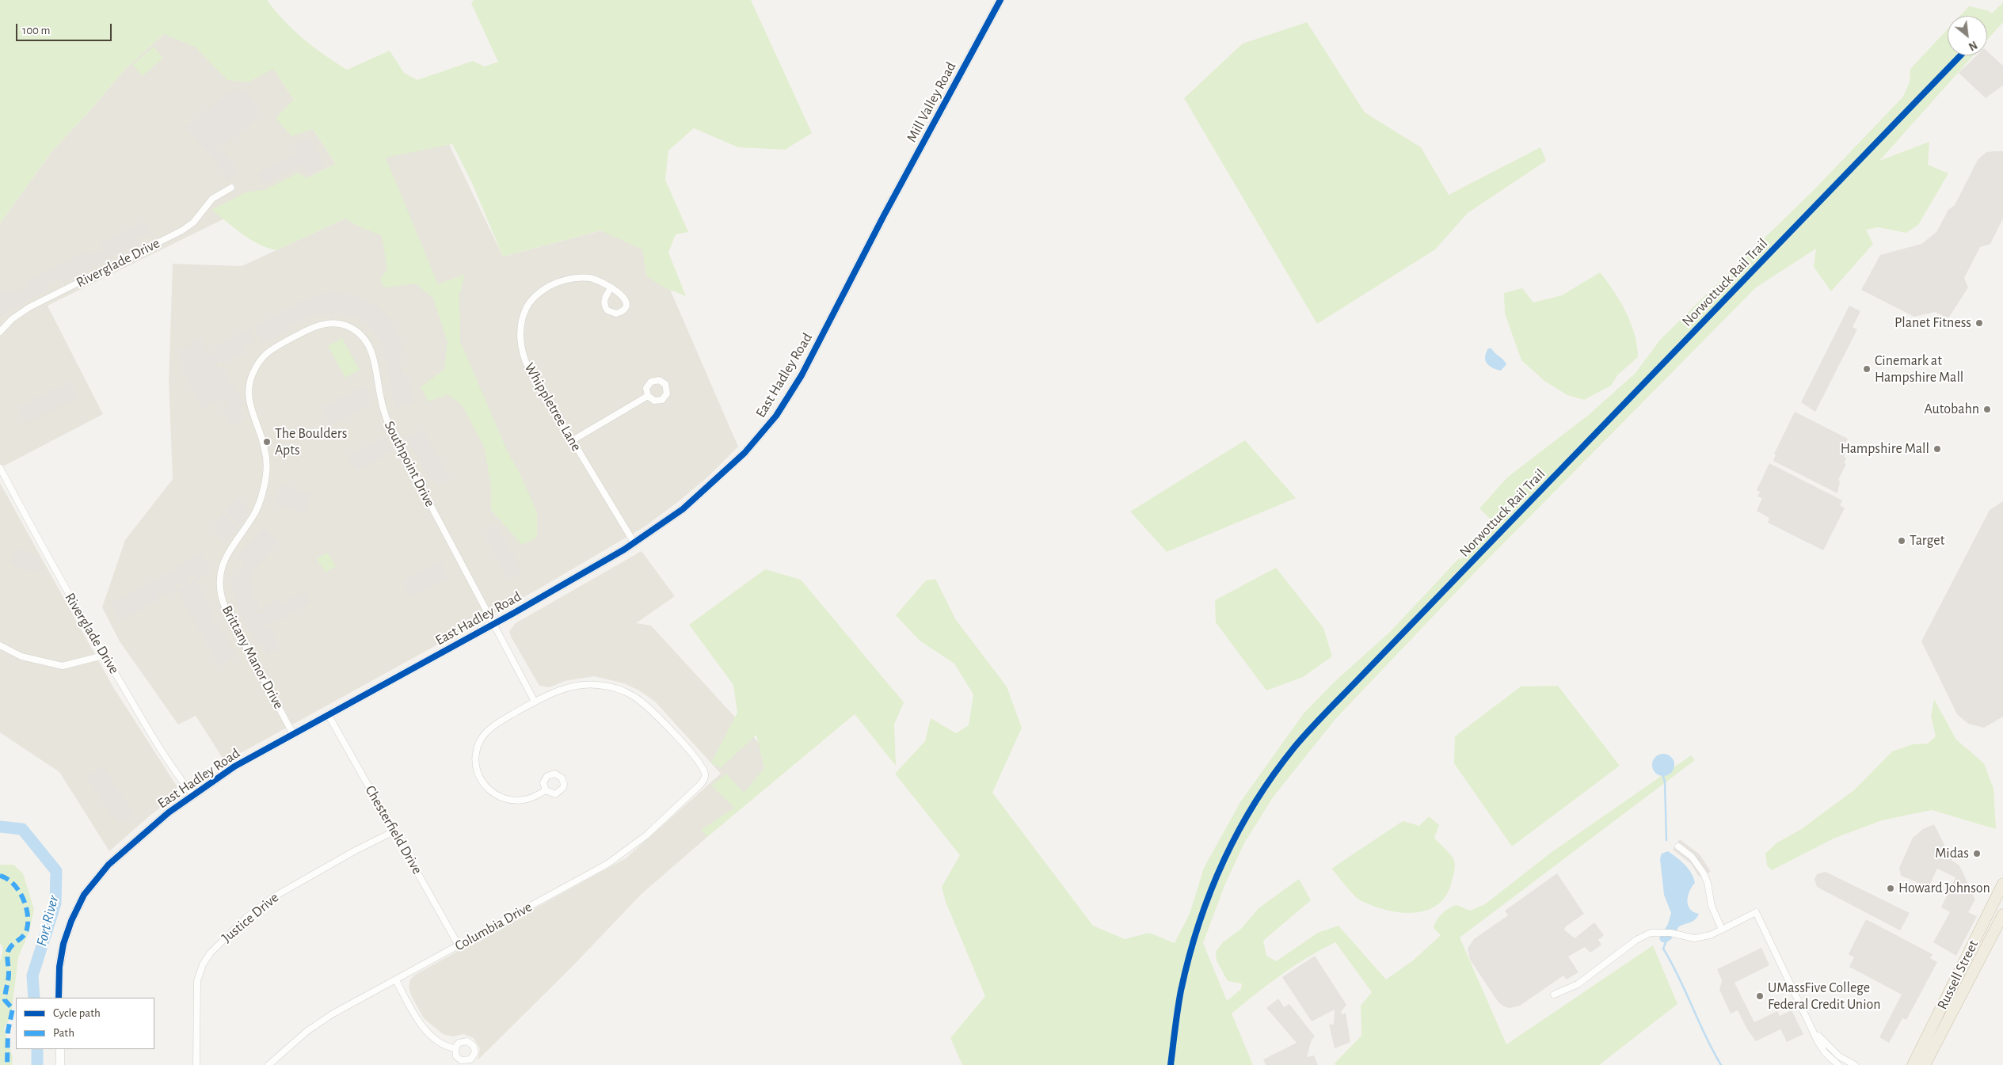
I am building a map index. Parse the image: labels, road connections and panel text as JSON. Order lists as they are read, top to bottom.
{
  "streets": {
    "highway": ["Russell Street"],
    "street": [
      "Mill Valley Road",
      "Riverglade Drive",
      "East Hadley Road",
      "Whippletree Lane",
      "Southpoint Drive",
      "Brittany Manor Drive",
      "Chesterfield Drive",
      "Justice Drive",
      "Columbia Drive"
    ],
    "cycle path": ["Norwottuck Rail Trail"]
  },
  "crossings": [
    ["Mill Valley Road", "East Hadley Road"],
    ["Riverglade Drive", "East Hadley Road"],
    ["East Hadley Road", "Whippletree Lane"],
    ["East Hadley Road", "Southpoint Drive"],
    ["East Hadley Road", "Brittany Manor Drive"],
    ["East Hadley Road", "Chesterfield Drive"],
    ["Southpoint Drive", "Brittany Manor Drive"],
    ["Southpoint Drive", "Columbia Drive"],
    ["Chesterfield Drive", "Justice Drive"],
    ["Chesterfield Drive", "Columbia Drive"]
  ],
  "water": ["Fort River"],
  "places": [
    "Planet Fitness",
    "Cinemark at Hampshire Mall",
    "Autobahn",
    "The Boulders Apts",
    "Hampshire Mall",
    "Target",
    "Midas",
    "Howard Johnson",
    "UMassFive College Federal Credit Union"
  ],
  "legend": ["Cycle path", "Path"],
  "scale_bar": "100 m",
  "north": "bottom right"
}
